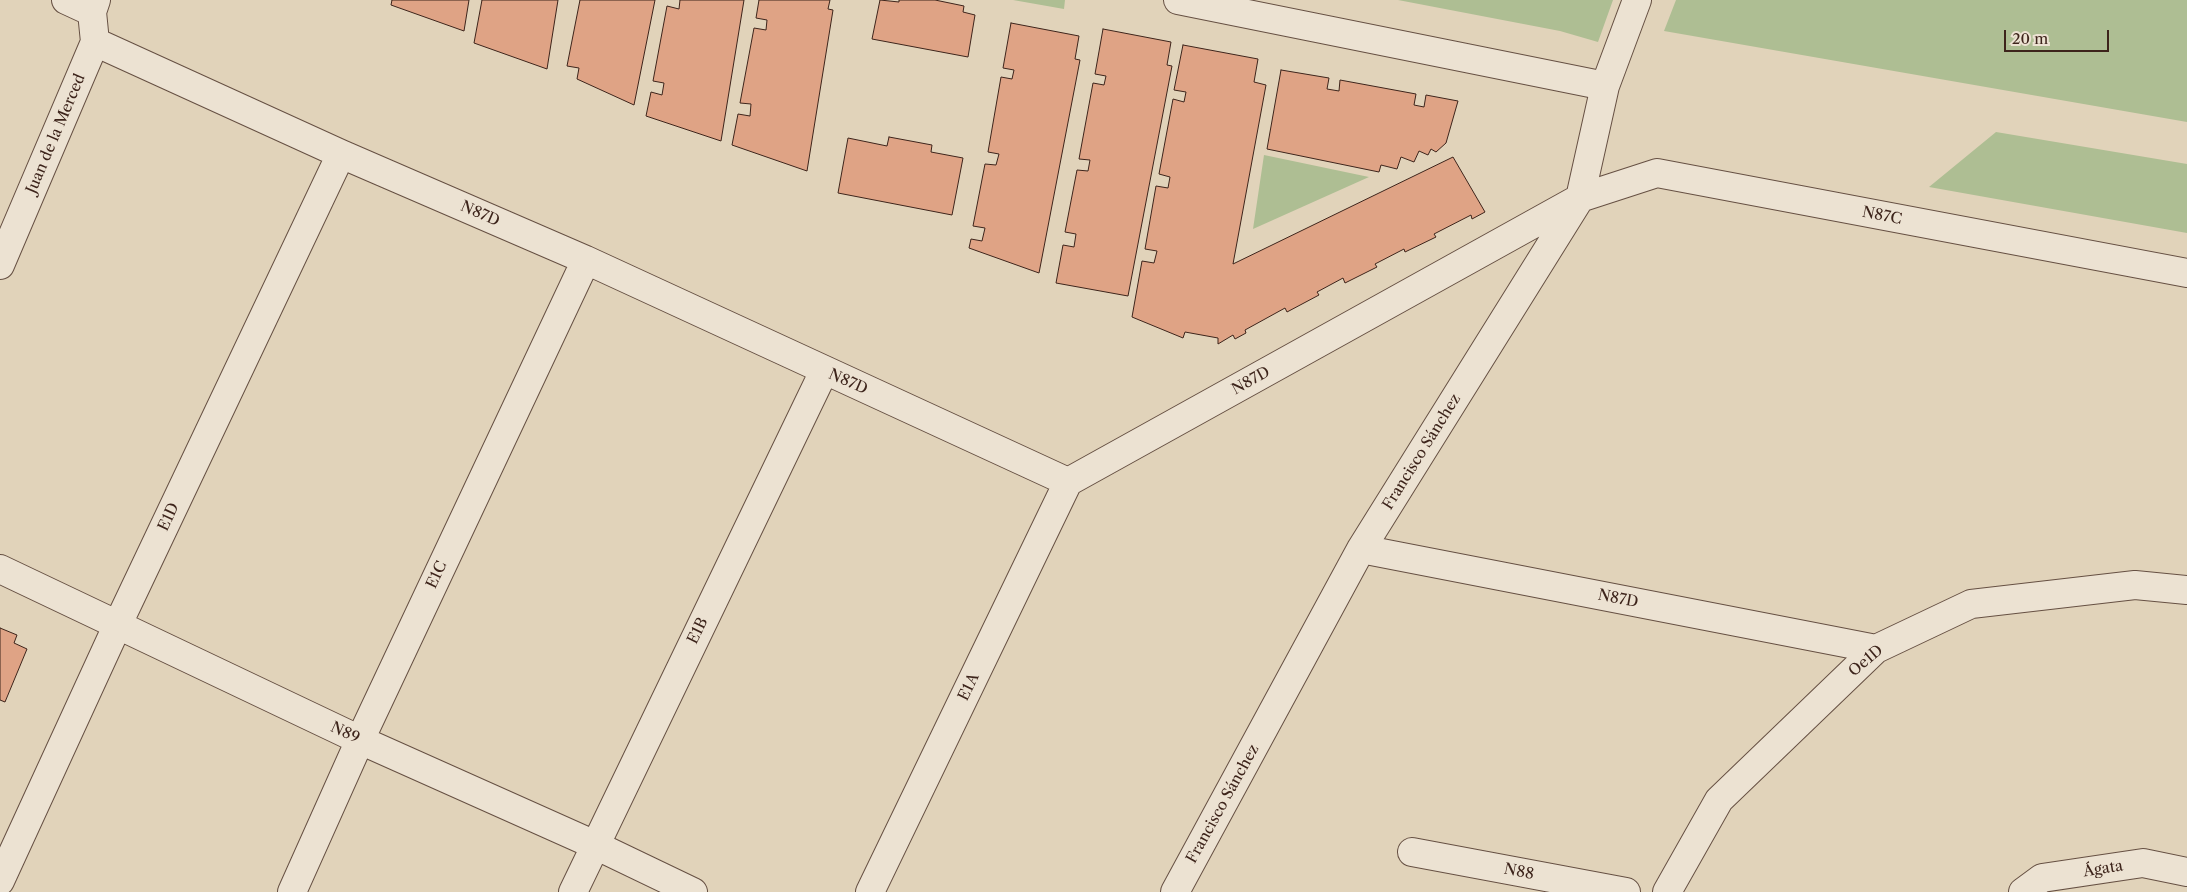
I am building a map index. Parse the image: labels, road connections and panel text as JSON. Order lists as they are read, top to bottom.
{
  "streets": {
    "street": [
      "Juan de la Merced",
      "N87D",
      "N87C",
      "Francisco Sánchez",
      "E1D",
      "E1C",
      "E1B",
      "Oe1D",
      "E1A",
      "N89",
      "Ágata",
      "N88"
    ]
  },
  "crossings": [
    ["Juan de la Merced", "N87D"],
    ["N87D", "N87C"],
    ["N87D", "Francisco Sánchez"],
    ["N87D", "E1D"],
    ["N87D", "E1C"],
    ["N87D", "E1B"],
    ["N87D", "Oe1D"],
    ["N87D", "E1A"],
    ["N87C", "Francisco Sánchez"],
    ["E1D", "N89"],
    ["E1C", "N89"],
    ["E1B", "N89"]
  ],
  "scale_bar": "20 m"
}
